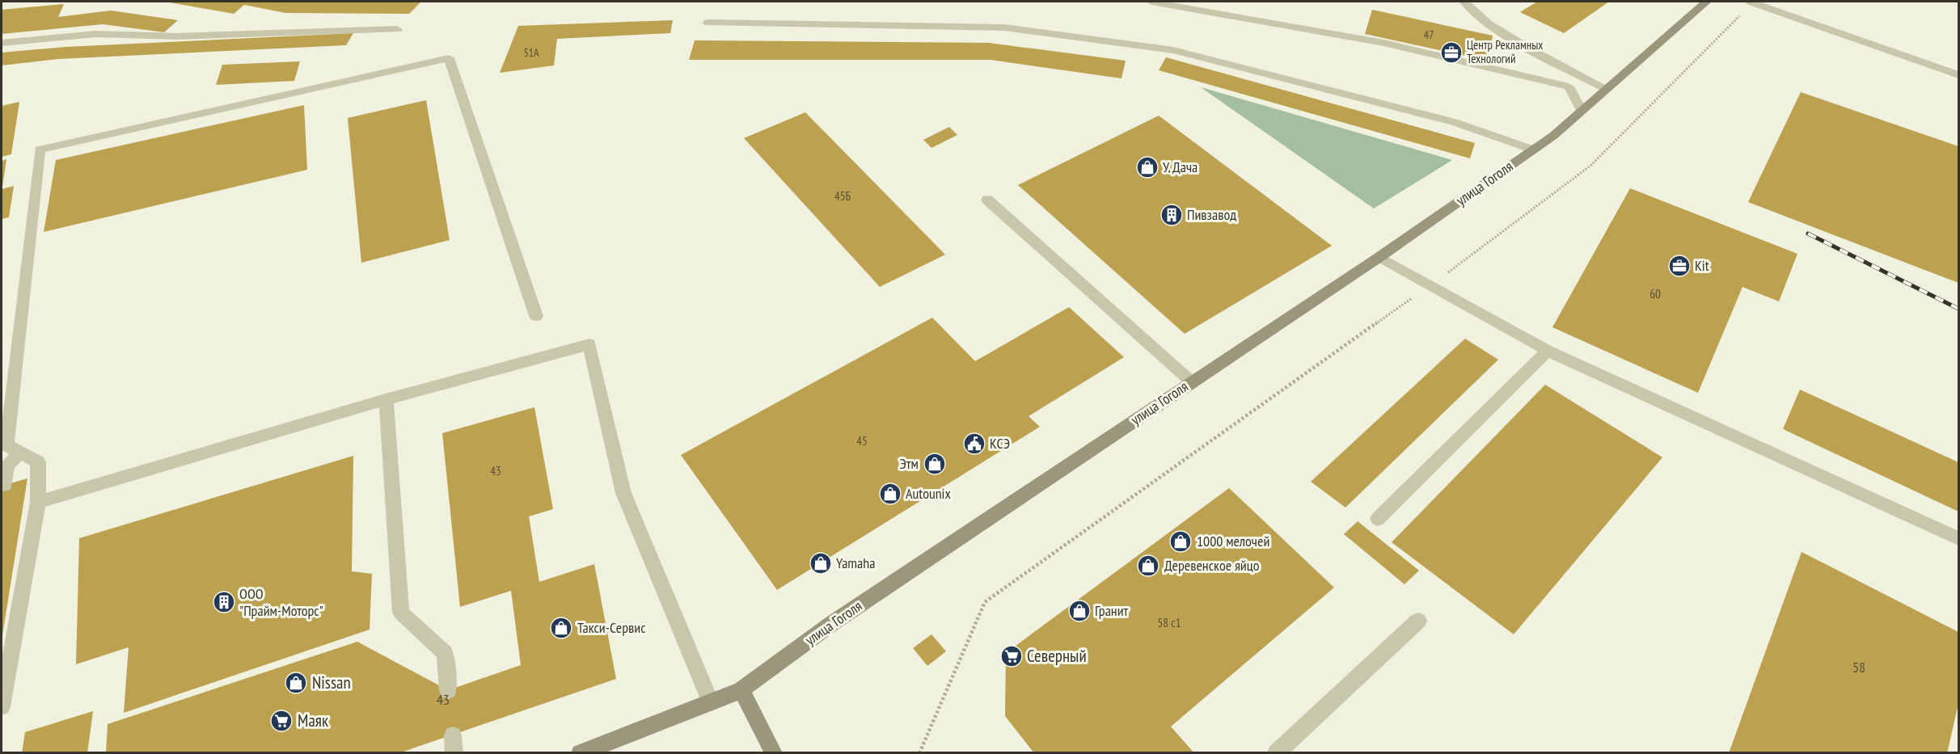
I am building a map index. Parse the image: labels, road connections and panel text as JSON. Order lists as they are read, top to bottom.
{
  "streets": {
    "street": ["улица Гоголя"]
  },
  "places": {
    "office": ["Центр Рекламных Технологий", "Kit"],
    "shop": [
      "У. Дача",
      "Этм",
      "Autounix",
      "1000 мелочей",
      "Yamaha",
      "Деревенское яйцо",
      "Гранит",
      "Такси-Сервис",
      "Nissan"
    ],
    "building": ["Пивзавод", "ООО \"Прайм-Моторс\""],
    "public building": ["КСЭ"],
    "supermarket": ["Северный", "Маяк"]
  },
  "house_numbers": [
    "47",
    "51А",
    "45Б",
    "60",
    "45",
    "43",
    "58 с1",
    "58",
    "43"
  ]
}
